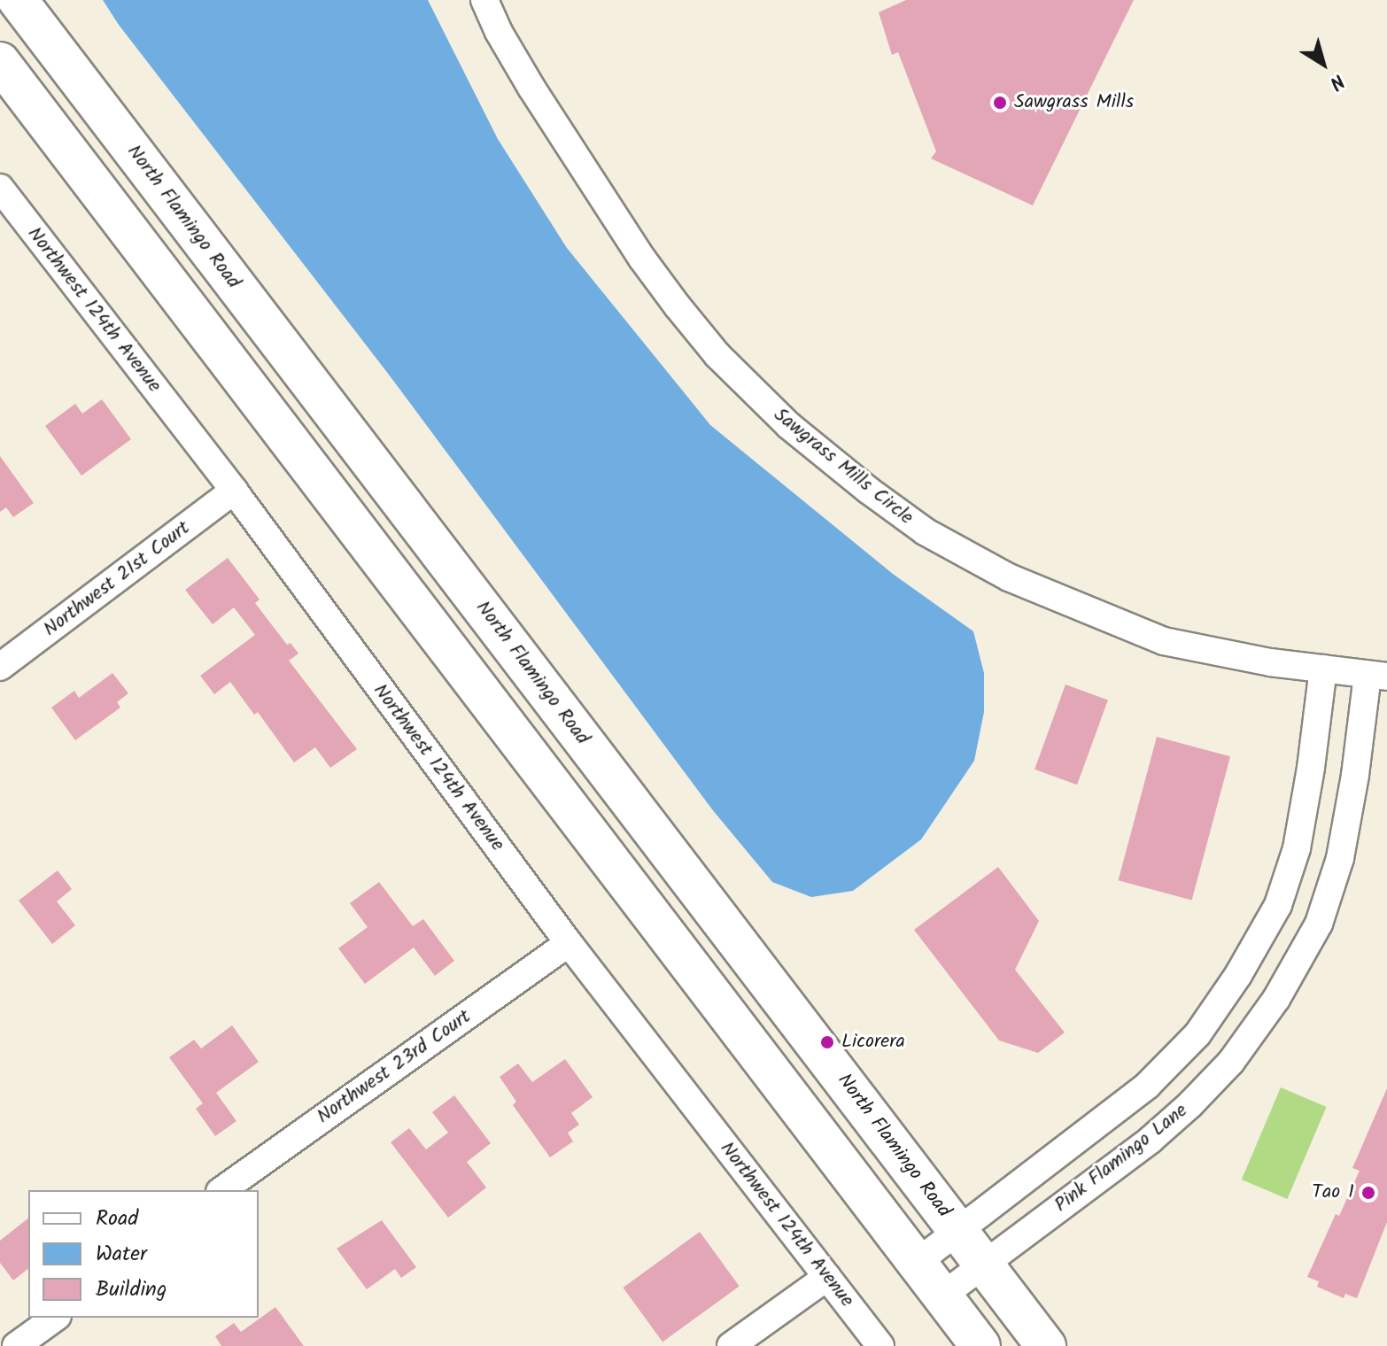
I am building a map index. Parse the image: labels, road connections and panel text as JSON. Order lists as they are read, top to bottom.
{
  "streets": {
    "highway": ["North Flamingo Road"],
    "street": [
      "Northwest 124th Avenue",
      "Sawgrass Mills Circle",
      "Northwest 21st Court",
      "Northwest 23rd Court",
      "Pink Flamingo Lane"
    ]
  },
  "crossings": [
    ["North Flamingo Road", "Pink Flamingo Lane"],
    ["Northwest 124th Avenue", "Northwest 21st Court"],
    ["Northwest 124th Avenue", "Northwest 23rd Court"],
    ["Sawgrass Mills Circle", "Pink Flamingo Lane"]
  ],
  "places": ["Sawgrass Mills", "Licorera", "Tao 1"],
  "legend": ["Road", "Water", "Building"],
  "north": "bottom right"
}
